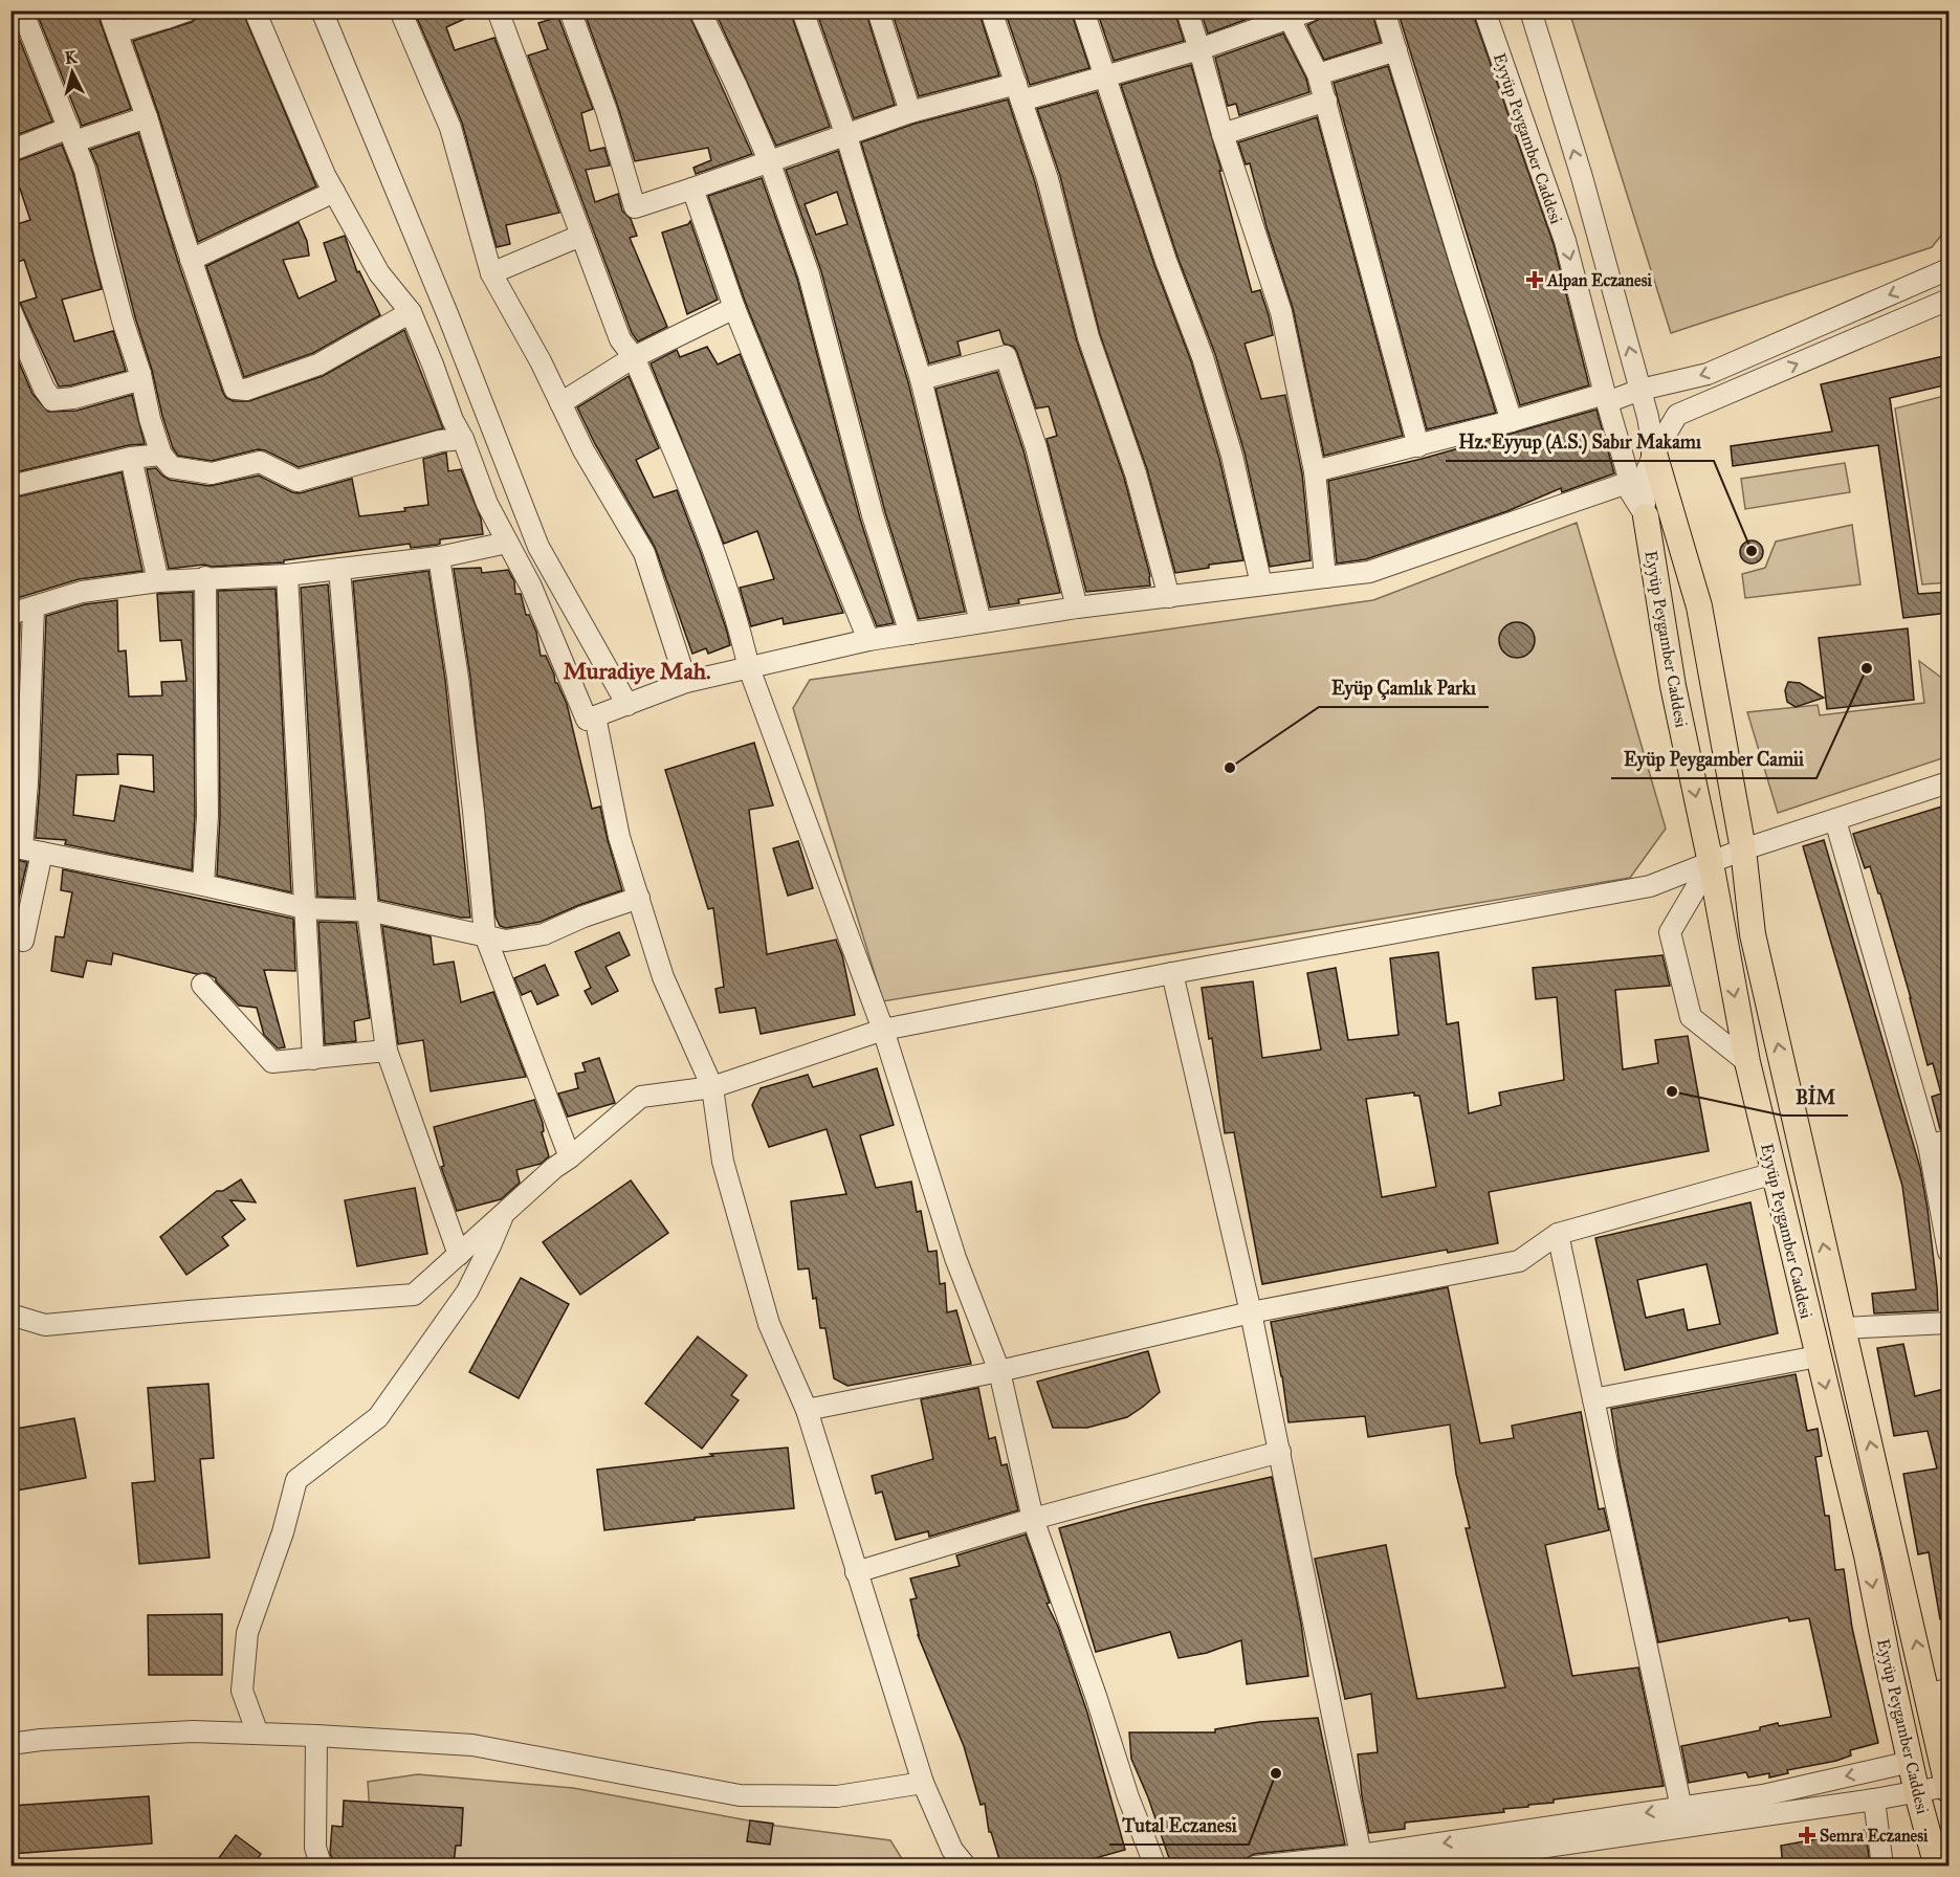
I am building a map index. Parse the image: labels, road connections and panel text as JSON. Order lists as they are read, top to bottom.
{
  "streets": {
    "main road": ["Eyyüp Peygamber Caddesi"]
  },
  "districts": ["Muradiye Mah."],
  "places": {
    "health": ["Alpan Eczanesi", "Semra Eczanesi"],
    "other": [
      "Hz. Eyyup (A.S.) Sabır Makamı",
      "Eyüp Peygamber Camii",
      "Eyüp Çamlık Parkı",
      "BİM",
      "Tutal Eczanesi"
    ]
  },
  "north": "top"
}
